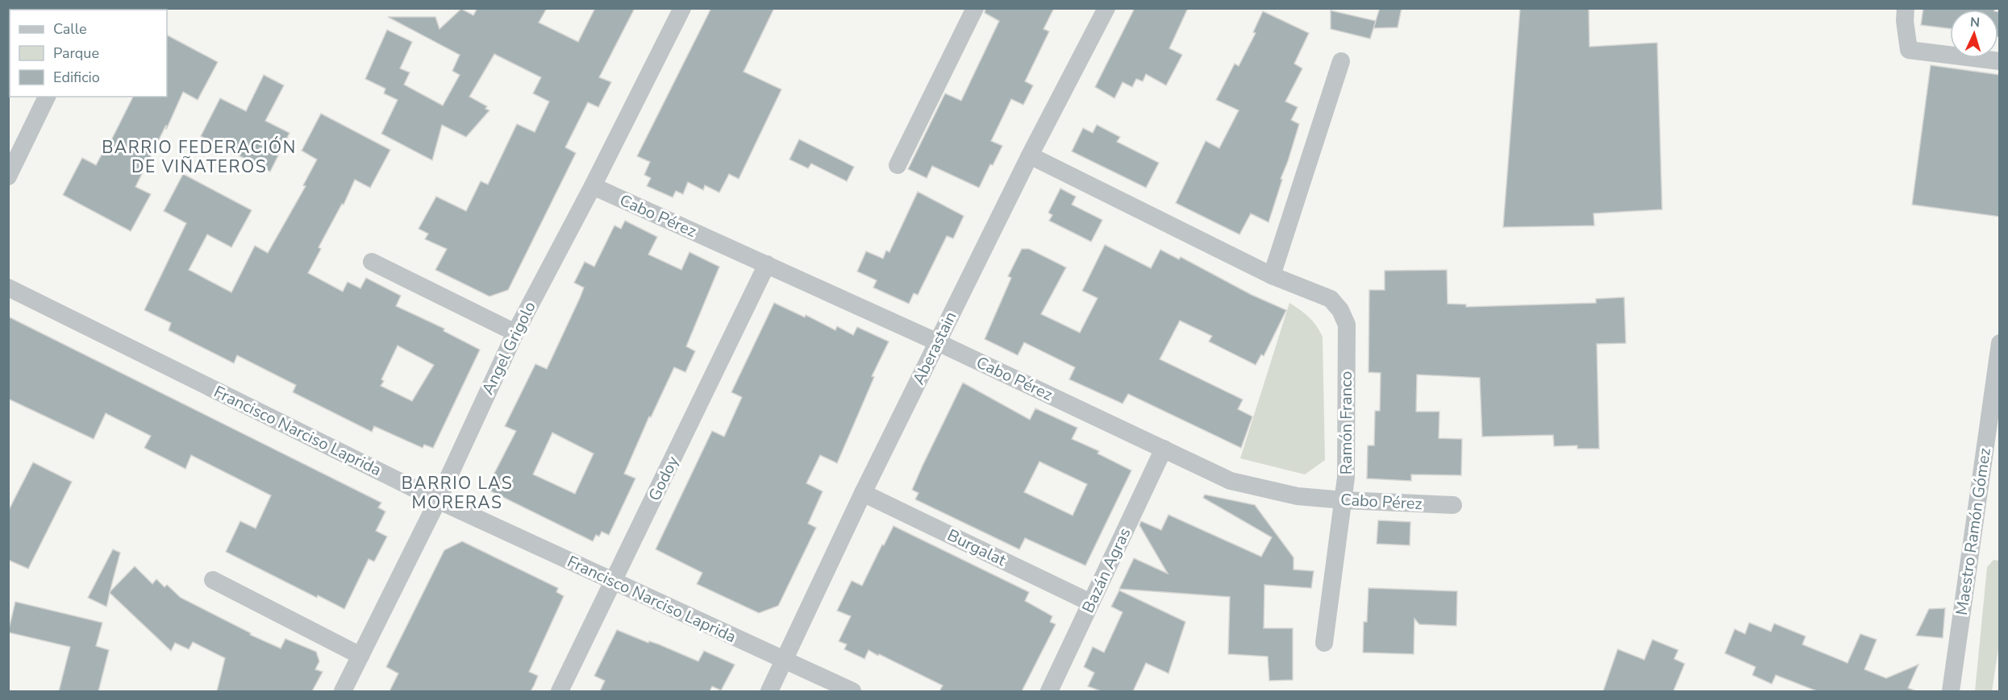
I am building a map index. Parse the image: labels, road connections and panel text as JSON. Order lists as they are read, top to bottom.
{
  "streets": {
    "street": [
      "Cabo Pérez",
      "Angel Grigolo",
      "Aberastain",
      "Ramón Franco",
      "Francisco Narciso Laprida",
      "Godoy",
      "Maestro Ramón Gómez",
      "Burgalat",
      "Bazán Agras"
    ]
  },
  "crossings": [
    ["Cabo Pérez", "Angel Grigolo"],
    ["Cabo Pérez", "Aberastain"],
    ["Cabo Pérez", "Ramón Franco"],
    ["Cabo Pérez", "Godoy"],
    ["Cabo Pérez", "Bazán Agras"],
    ["Angel Grigolo", "Francisco Narciso Laprida"],
    ["Aberastain", "Ramón Franco"],
    ["Aberastain", "Francisco Narciso Laprida"],
    ["Aberastain", "Burgalat"],
    ["Francisco Narciso Laprida", "Godoy"],
    ["Burgalat", "Bazán Agras"]
  ],
  "districts": ["BARRIO FEDERACIÓN DE VIÑATEROS", "BARRIO LAS MORERAS"],
  "legend": ["Calle", "Parque", "Edificio"],
  "north": "top"
}
